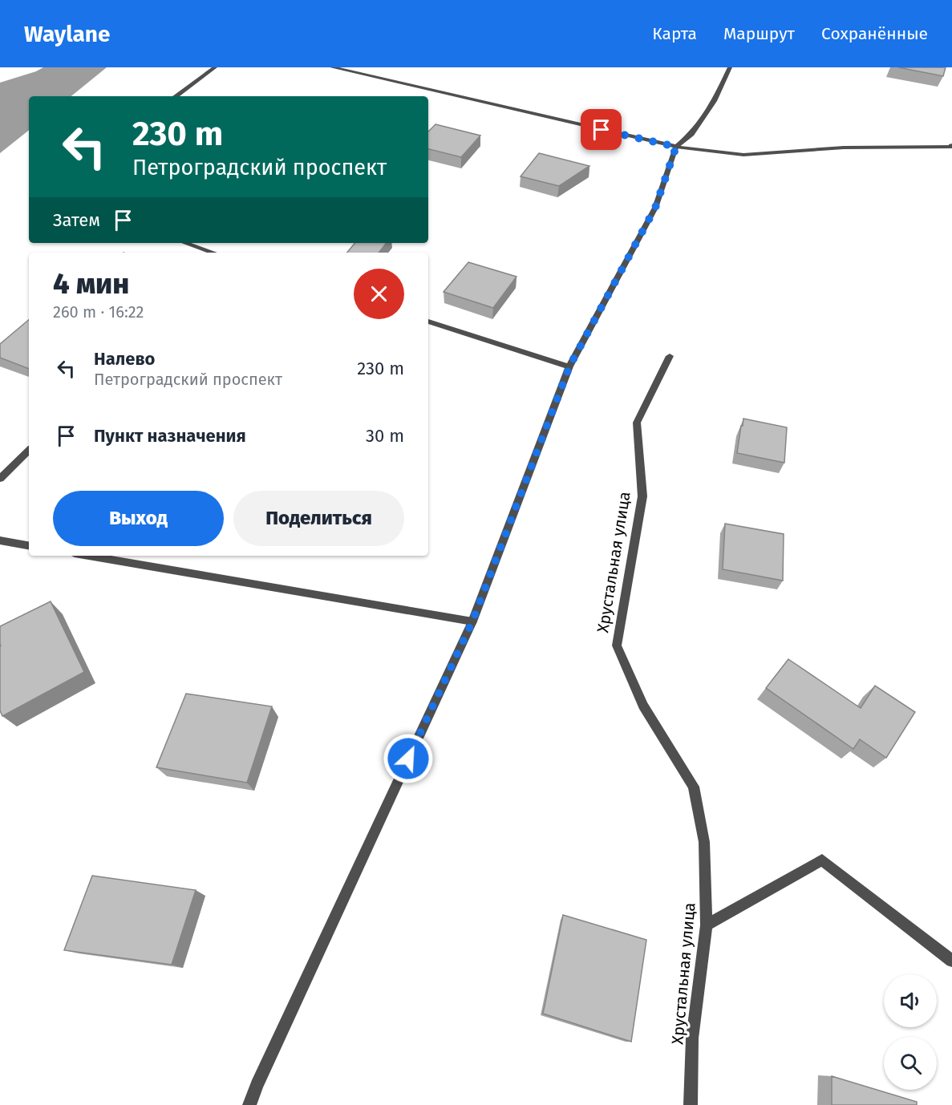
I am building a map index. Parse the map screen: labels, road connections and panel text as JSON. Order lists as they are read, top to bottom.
{
  "streets": {
    "street": ["Хрустальная улица"]
  },
  "page": {
    "header": "Waylane",
    "nav": ["Карта", "Маршрут", "Сохранённые"],
    "turn": ["230 m", "Петроградский проспект"],
    "then": "Затем",
    "heading": ["4 мин", "260 m · 16:22"],
    "list": [
      {
        "name": "Налево",
        "note": "Петроградский проспект",
        "value": "230 m"
      },
      {
        "name": "Пункт назначения",
        "value": "30 m"
      }
    ],
    "buttons": ["Выход", "Поделиться"]
  }
}
